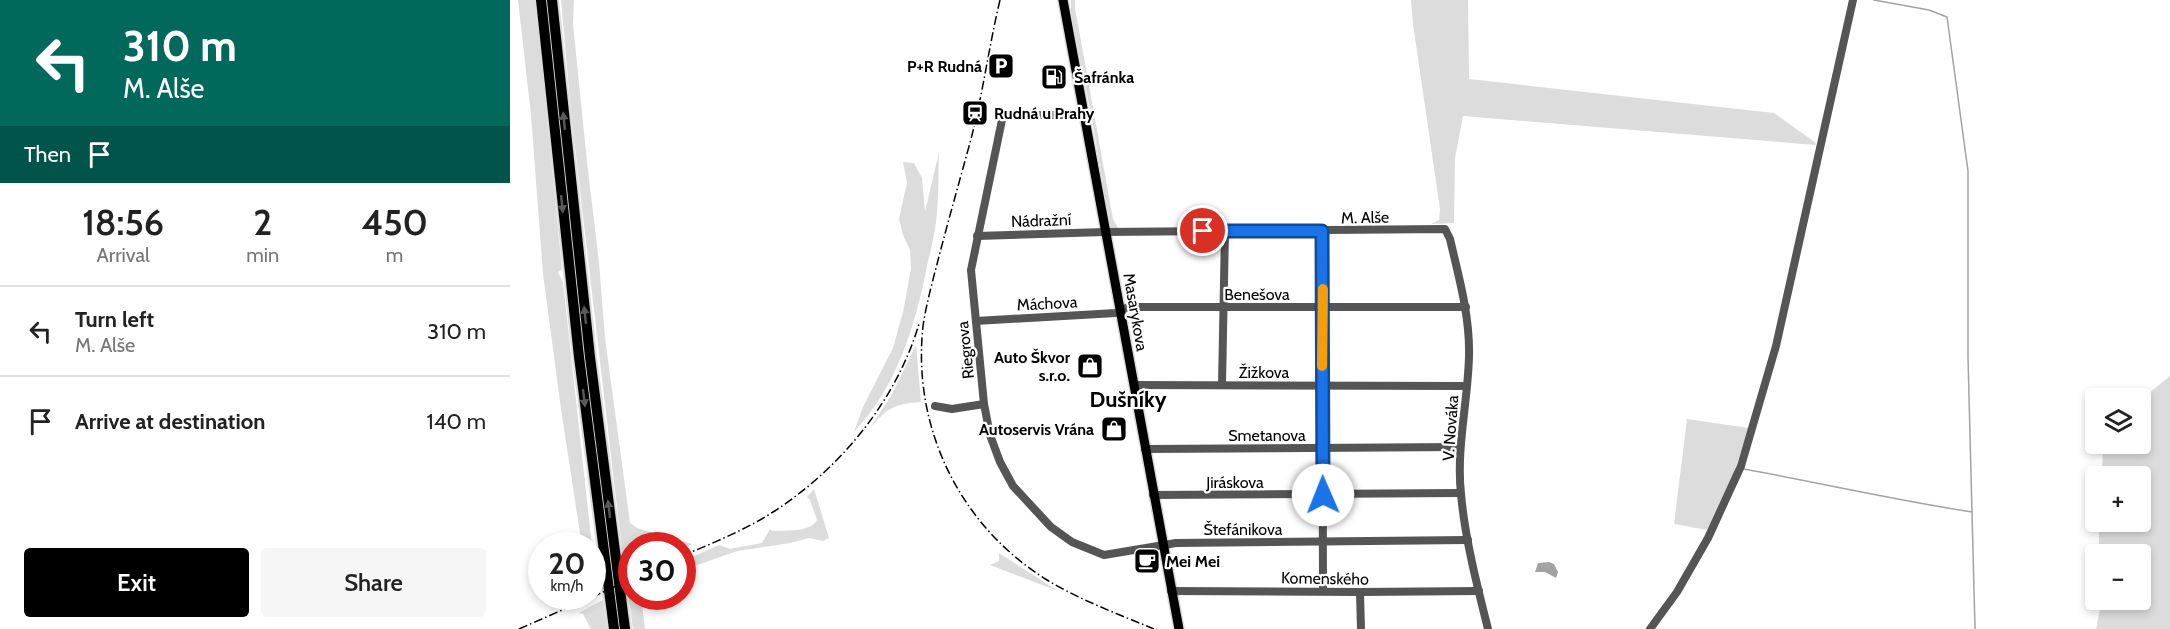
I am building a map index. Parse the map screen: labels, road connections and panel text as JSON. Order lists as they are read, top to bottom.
{
  "streets": {
    "main road": ["Masarykova"],
    "street": [
      "M. Alše",
      "Nádražní",
      "Benešova",
      "Máchova",
      "Riegrova",
      "Žižkova",
      "V. Nováka",
      "Smetanova",
      "Jiráskova",
      "Štefánikova",
      "Komenského"
    ]
  },
  "crossings": [
    ["M. Alše", "Nádražní"],
    ["M. Alše", "Masarykova"],
    ["M. Alše", "V. Nováka"],
    ["Nádražní", "Masarykova"],
    ["Nádražní", "Riegrova"],
    ["Benešova", "Máchova"],
    ["Benešova", "Masarykova"],
    ["Benešova", "V. Nováka"],
    ["Máchova", "Masarykova"],
    ["Máchova", "Riegrova"],
    ["Masarykova", "Riegrova"],
    ["Masarykova", "Žižkova"],
    ["Masarykova", "Smetanova"],
    ["Masarykova", "Jiráskova"],
    ["Masarykova", "Štefánikova"],
    ["Masarykova", "Komenského"],
    ["Riegrova", "Štefánikova"],
    ["Žižkova", "V. Nováka"],
    ["V. Nováka", "Smetanova"],
    ["V. Nováka", "Jiráskova"],
    ["V. Nováka", "Štefánikova"],
    ["V. Nováka", "Komenského"]
  ],
  "districts": ["Dušníky"],
  "places": {
    "parking": ["P+R Rudná"],
    "fuel station": ["Šafránka"],
    "station": ["Rudná u Prahy"],
    "shop": ["Auto Škvor s.r.o.", "Autoservis Vrána"],
    "cafe": ["Mei Mei"]
  },
  "page": {
    "turn": ["310 m", "M. Alše"],
    "then": "Then",
    "eta": [
      "18:56",
      "Arrival",
      "2",
      "min",
      "450",
      "m"
    ],
    "list": [
      {
        "name": "Turn left",
        "note": "M. Alše",
        "value": "310 m"
      },
      {
        "name": "Arrive at destination",
        "value": "140 m"
      }
    ],
    "map_buttons": ["+", "−"],
    "speed": "20 km/h",
    "limit": "30",
    "buttons": ["Exit", "Share"]
  }
}
